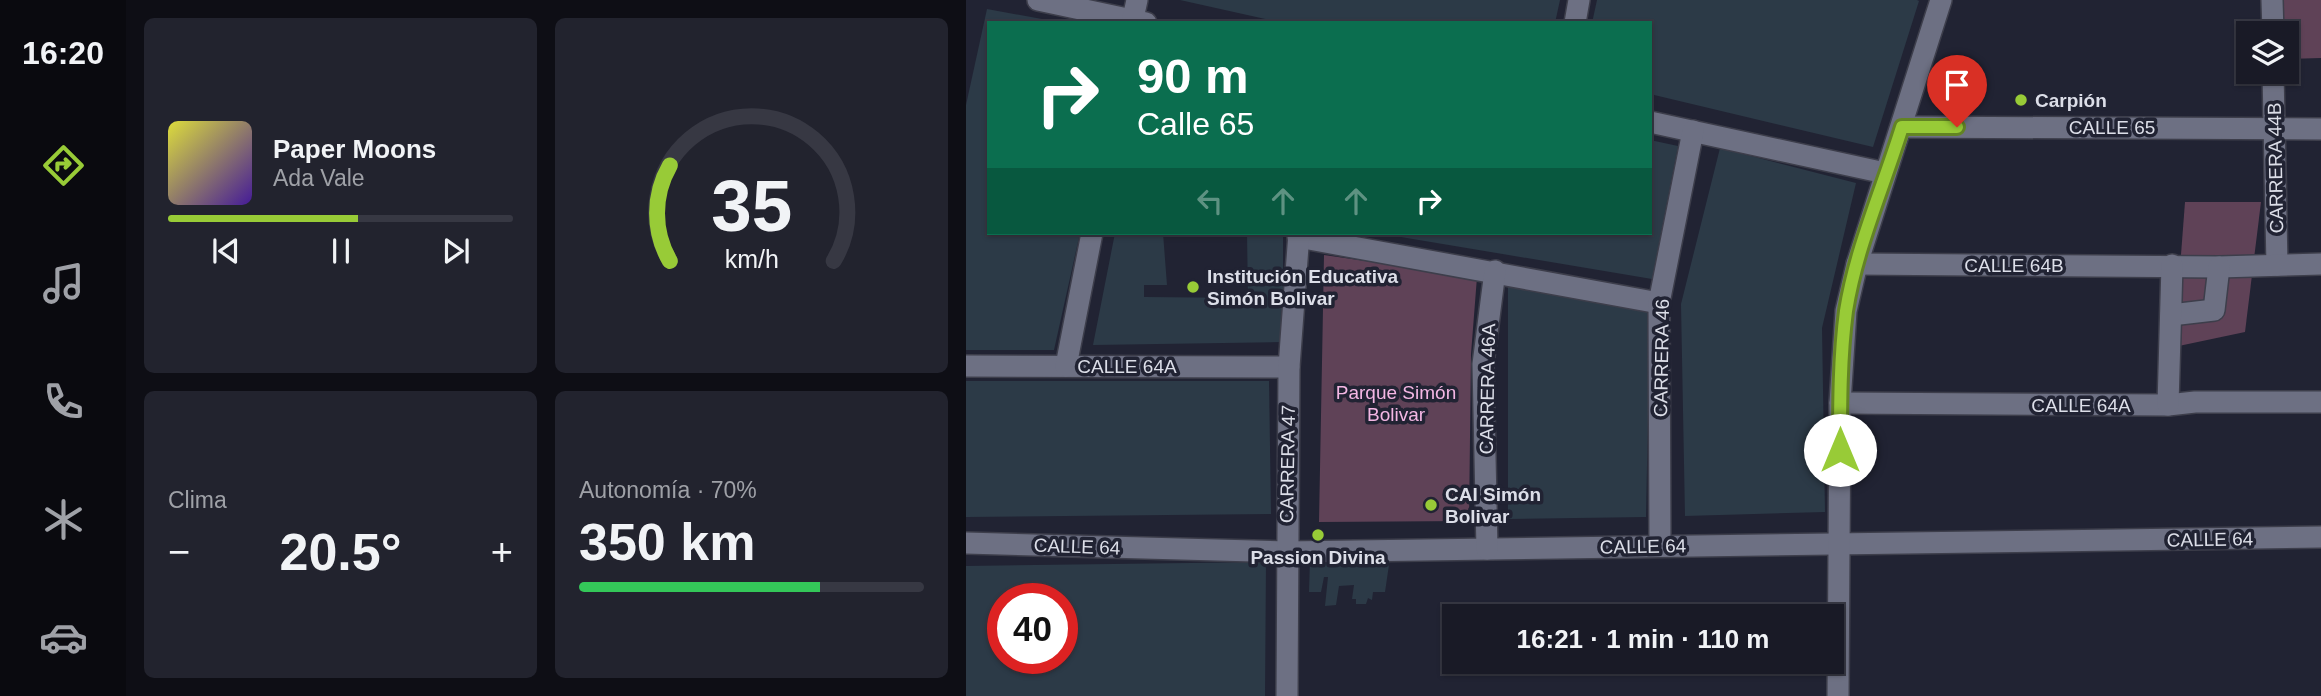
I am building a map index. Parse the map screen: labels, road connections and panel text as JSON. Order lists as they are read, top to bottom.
{
  "streets": {
    "street": [
      "CALLE 65",
      "CARRERA 44B",
      "CALLE 64B",
      "CARRERA 46",
      "CALLE 64A",
      "CARRERA 46A",
      "CARRERA 47",
      "CALLE 64"
    ]
  },
  "crossings": [
    ["CALLE 65", "CARRERA 44B"],
    ["CARRERA 46", "CALLE 64"],
    ["CALLE 64A", "CARRERA 47"],
    ["CARRERA 46A", "CALLE 64"],
    ["CARRERA 47", "CALLE 64"]
  ],
  "parks": ["Parque Simón Bolivar"],
  "places": [
    "Carpión",
    "Institución Educativa Simón Bolivar",
    "CAI Simón Bolivar",
    "Passion Divina"
  ],
  "page": {
    "tabs": "16:20",
    "turn": ["90 m", "Calle 65"],
    "song": ["Paper Moons", "Ada Vale"],
    "tile": [
      "Clima",
      ["Autonomía · 70%", "350 km"]
    ],
    "heat": ["−", "20.5°", "+"],
    "limit": "40",
    "trip": "16:21 · 1 min · 110 m",
    "gauge": ["35", "km/h"]
  }
}
